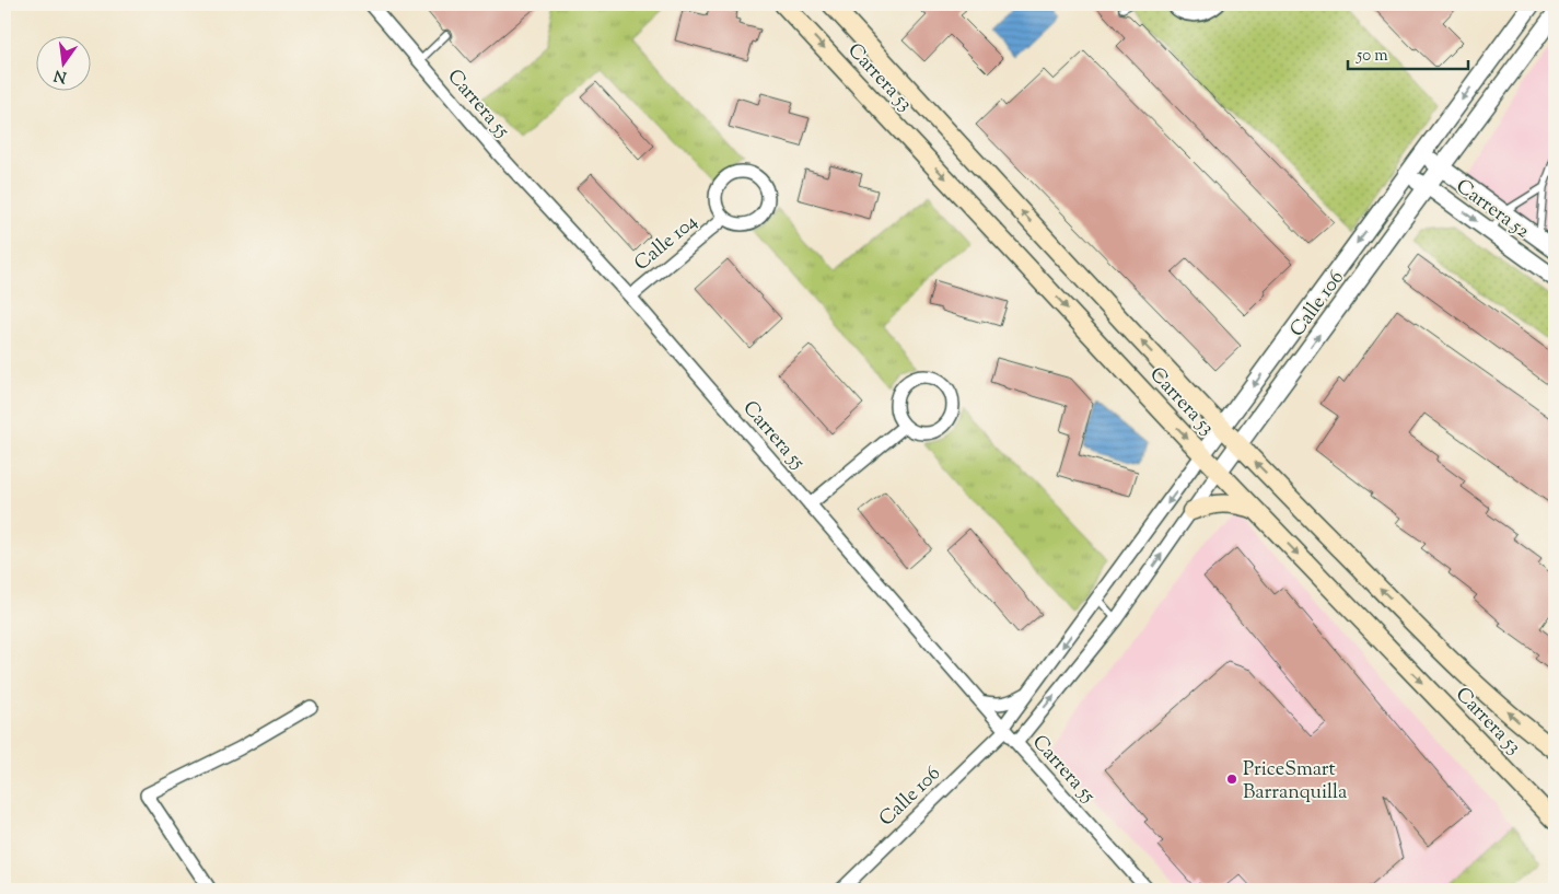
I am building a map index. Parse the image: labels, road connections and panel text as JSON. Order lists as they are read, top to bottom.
{
  "streets": {
    "main road": ["Carrera 53"],
    "street": [
      "Carrera 55",
      "Carrera 52",
      "Calle 104",
      "Calle 106"
    ]
  },
  "crossings": [
    ["Carrera 53", "Calle 106"],
    ["Carrera 55", "Calle 104"],
    ["Carrera 55", "Calle 106"],
    ["Carrera 52", "Calle 106"]
  ],
  "places": ["PriceSmart Barranquilla"],
  "scale_bar": "50 m",
  "north": "bottom"
}
